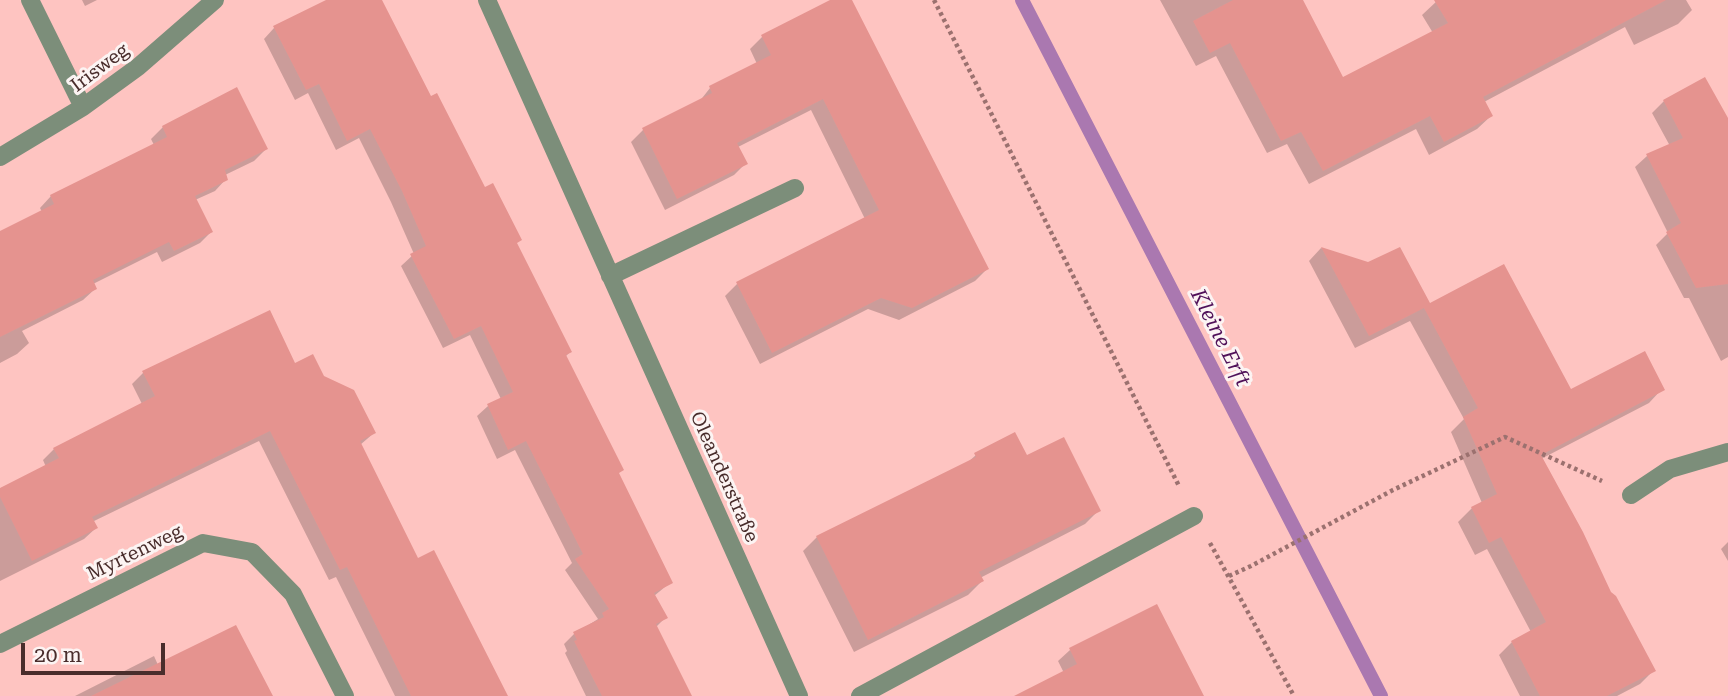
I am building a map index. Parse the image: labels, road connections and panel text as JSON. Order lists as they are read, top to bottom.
{
  "streets": {
    "street": ["Irisweg", "Oleanderstraße", "Myrtenweg"]
  },
  "water": ["Kleine Erft"],
  "scale_bar": "20 m"
}
